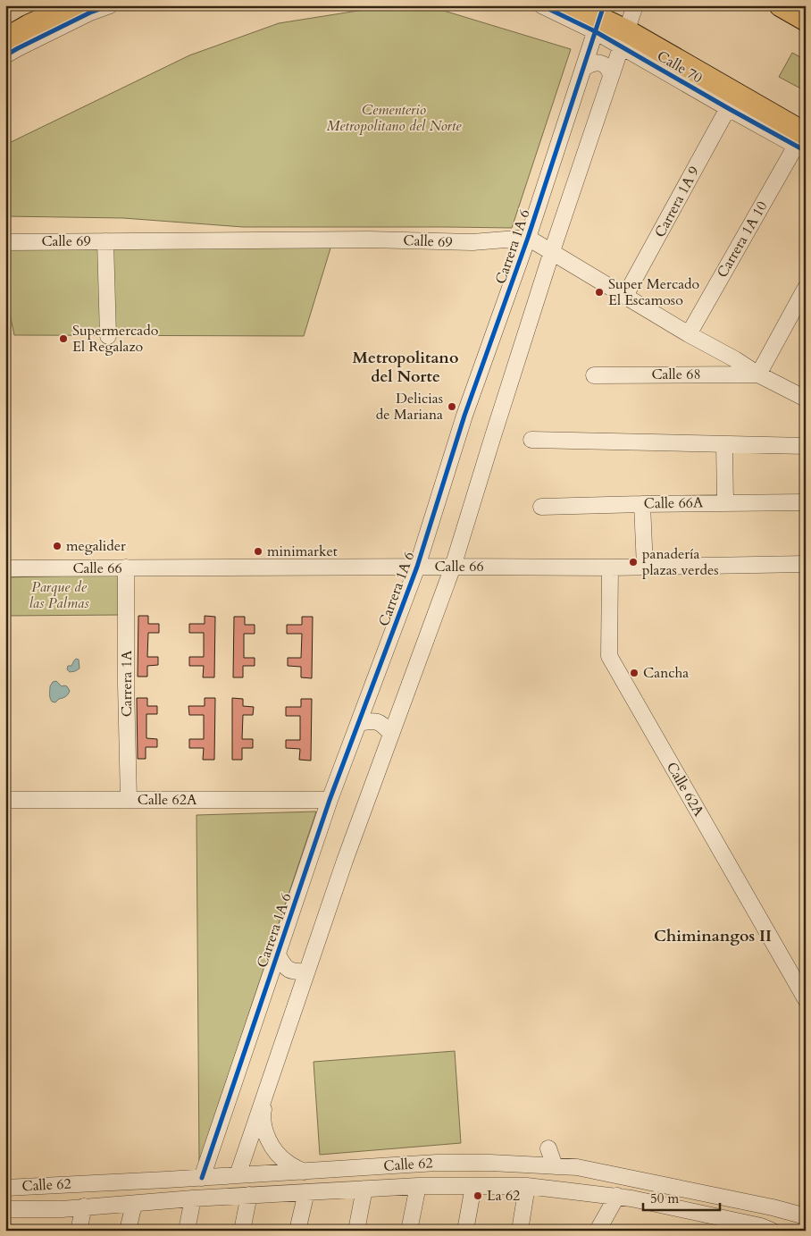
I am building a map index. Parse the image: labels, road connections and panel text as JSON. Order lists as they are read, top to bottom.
{
  "streets": {
    "street": [
      "Calle 70",
      "Carrera 1A 9",
      "Carrera 1A 10",
      "Calle 69",
      "Carrera 1A 6",
      "Calle 68",
      "Calle 66A",
      "Calle 66",
      "Carrera 1A",
      "Calle 62A",
      "Calle 62"
    ]
  },
  "crossings": [
    ["Calle 70", "Carrera 1A 9"],
    ["Calle 70", "Carrera 1A 10"],
    ["Calle 69", "Carrera 1A 6"],
    ["Carrera 1A 6", "Calle 66"],
    ["Carrera 1A 6", "Calle 62A"],
    ["Carrera 1A 6", "Calle 62"],
    ["Calle 66", "Carrera 1A"],
    ["Calle 66", "Calle 62A"],
    ["Carrera 1A", "Calle 62A"]
  ],
  "districts": ["Metropolitano del Norte", "Chiminangos II"],
  "parks": ["Cementerio Metropolitano del Norte", "Parque de las Palmas"],
  "places": [
    "Super Mercado El Escamoso",
    "Supermercado El Regalazo",
    "Delicias de Mariana",
    "megalider",
    "minimarket",
    "panadería plazas verdes",
    "Cancha",
    "La 62"
  ],
  "scale_bar": "50 m"
}
